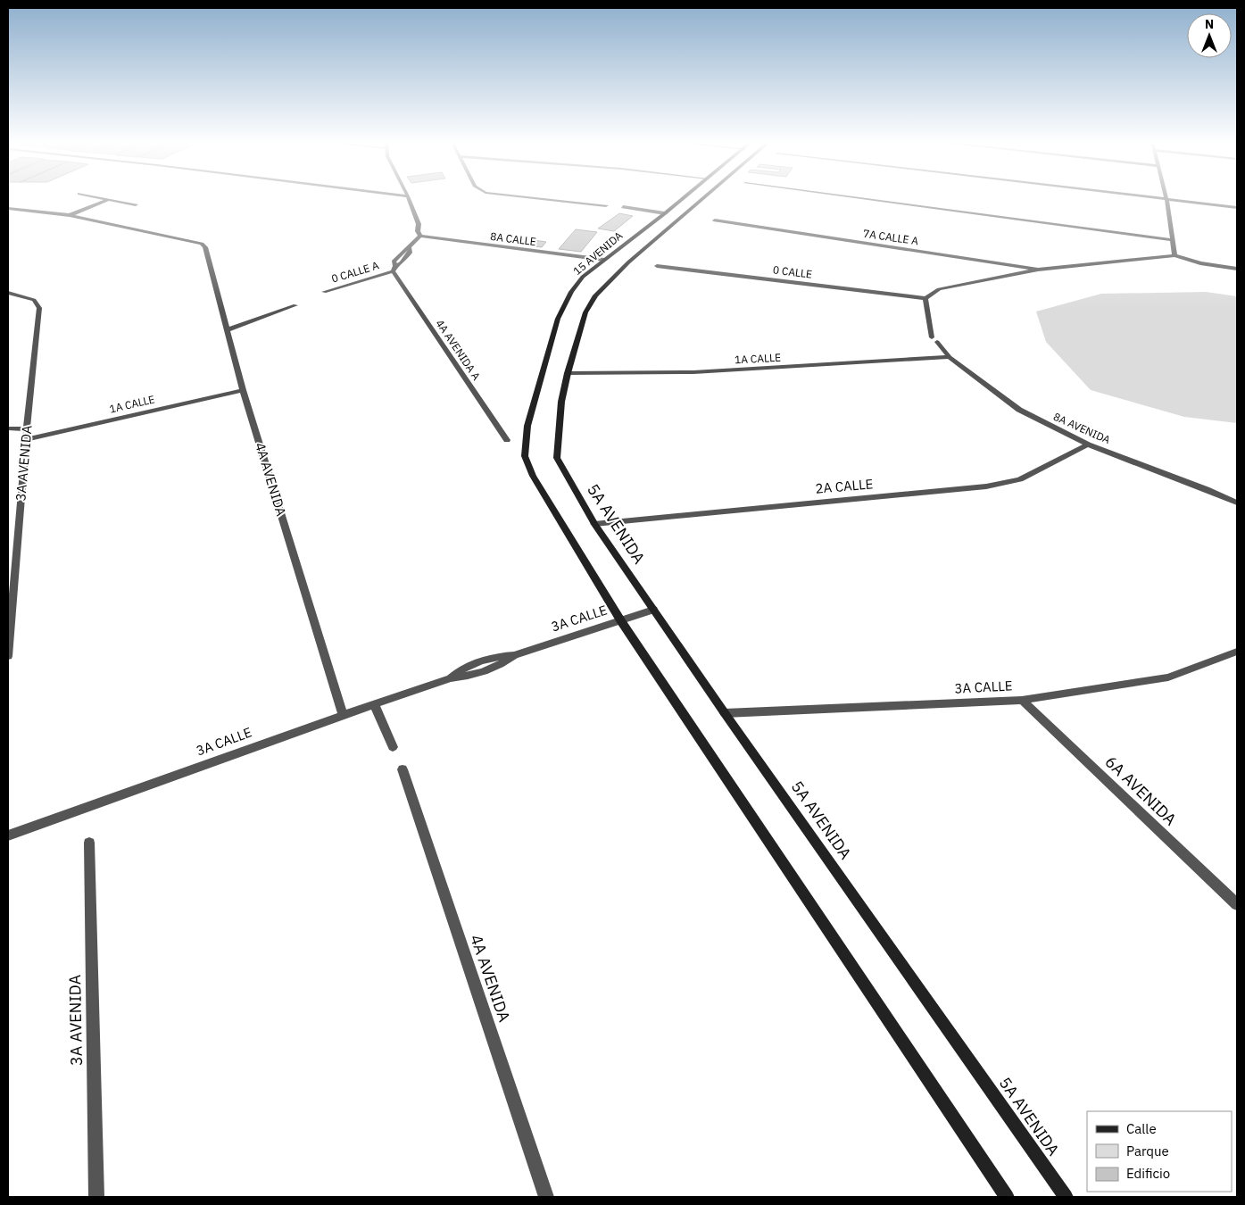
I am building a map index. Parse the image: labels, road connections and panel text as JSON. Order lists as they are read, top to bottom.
{
  "streets": {
    "main road": ["15 AVENIDA", "5A AVENIDA"],
    "street": [
      "7A CALLE A",
      "8A CALLE",
      "0 CALLE A",
      "0 CALLE",
      "4A AVENIDA A",
      "1A CALLE",
      "8A AVENIDA",
      "3A AVENIDA",
      "4A AVENIDA",
      "2A CALLE",
      "3A CALLE",
      "6A AVENIDA"
    ]
  },
  "crossings": [
    ["8A CALLE", "15 AVENIDA"],
    ["15 AVENIDA", "1A CALLE"],
    ["15 AVENIDA", "5A AVENIDA"],
    ["15 AVENIDA", "3A CALLE"],
    ["0 CALLE A", "4A AVENIDA A"],
    ["0 CALLE", "8A AVENIDA"],
    ["1A CALLE", "8A AVENIDA"],
    ["1A CALLE", "3A AVENIDA"],
    ["1A CALLE", "4A AVENIDA"],
    ["8A AVENIDA", "2A CALLE"],
    ["4A AVENIDA", "3A CALLE"],
    ["2A CALLE", "5A AVENIDA"],
    ["5A AVENIDA", "3A CALLE"],
    ["3A CALLE", "6A AVENIDA"]
  ],
  "legend": ["Calle", "Parque", "Edificio"],
  "north": "top"
}
